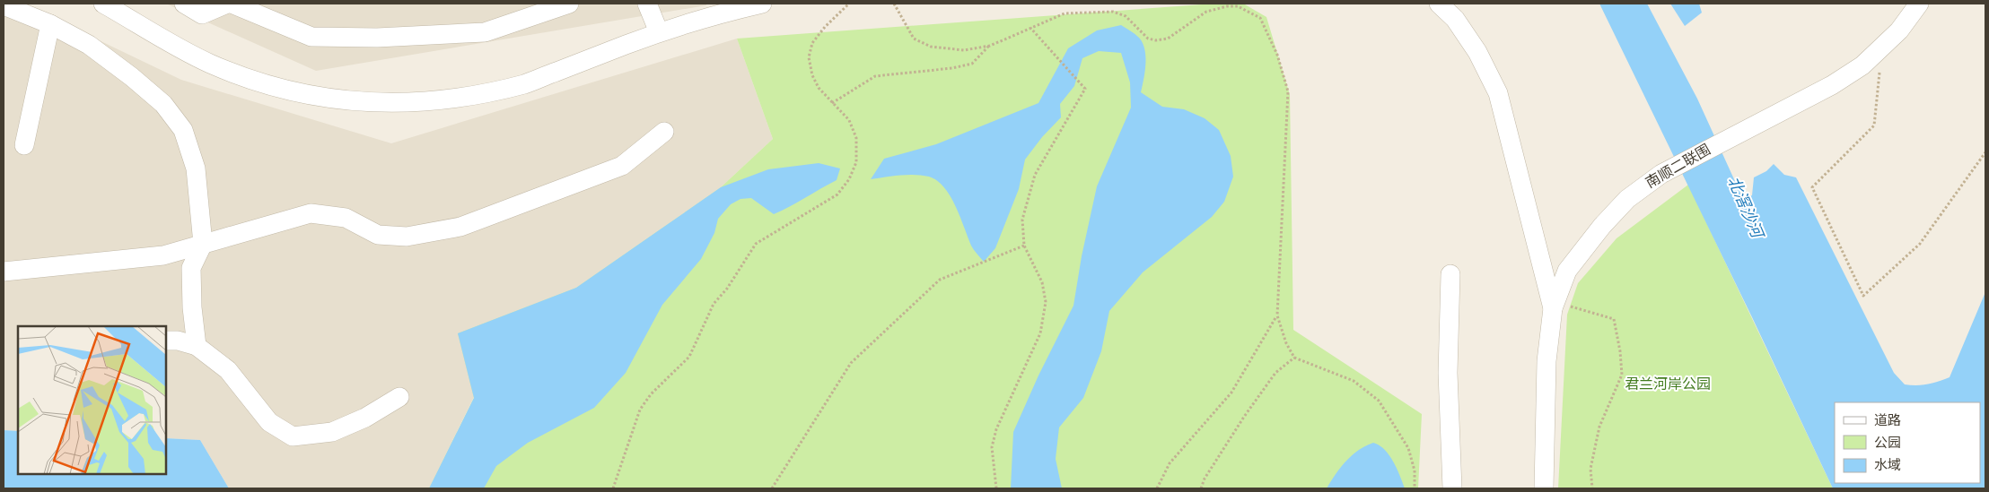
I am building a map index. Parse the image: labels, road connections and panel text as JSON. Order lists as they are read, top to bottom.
{
  "streets": {
    "street": ["南顺二联围"]
  },
  "water": ["北滘沙河"],
  "parks": ["君兰河岸公园"],
  "legend": ["道路", "公园", "水域"]
}
